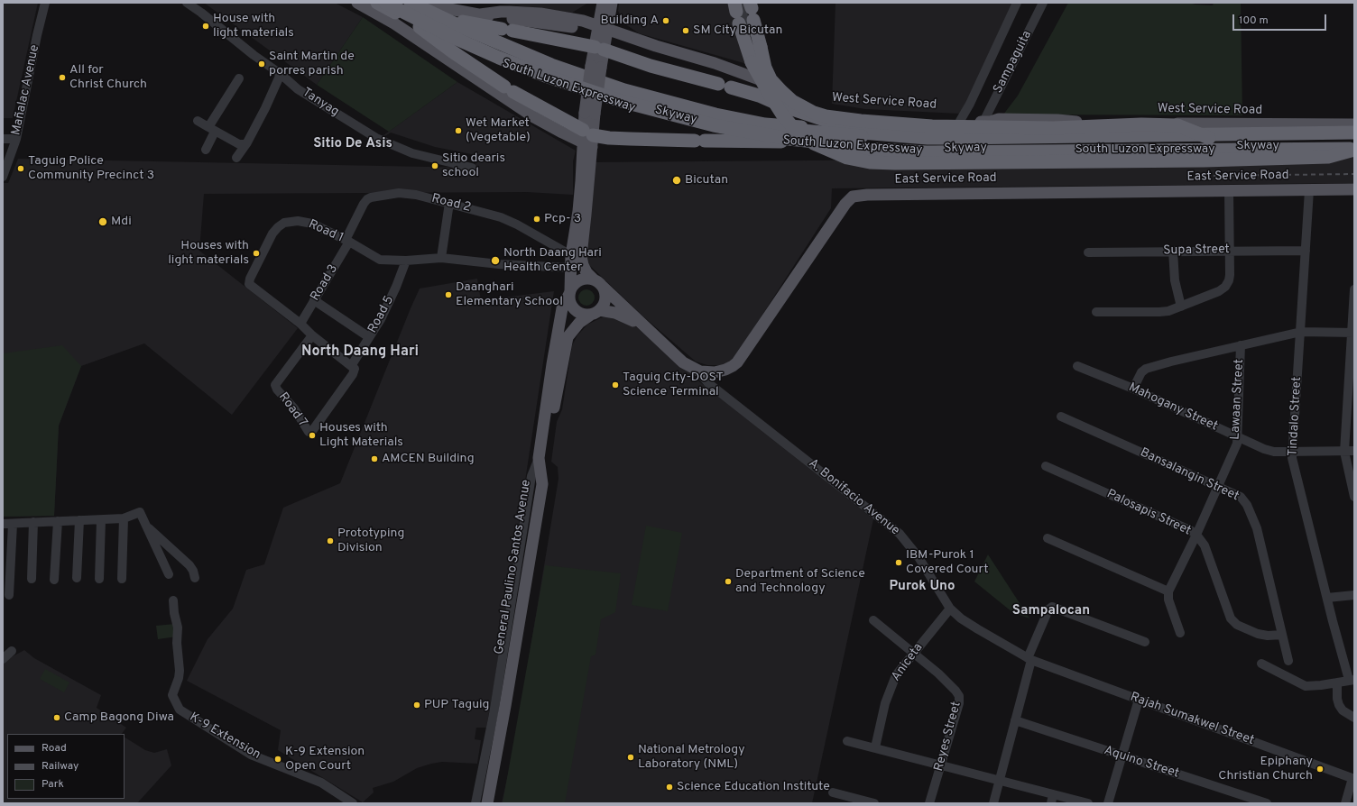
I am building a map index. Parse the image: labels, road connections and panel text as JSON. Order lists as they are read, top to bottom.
{
  "streets": {
    "highway": ["South Luzon Expressway", "Skyway"],
    "main road": ["West Service Road", "East Service Road", "General Paulino Santos Avenue"],
    "street": [
      "Sampaguita",
      "Mañalac Avenue",
      "Tanyag",
      "Road 2",
      "Road 1",
      "Supa Street",
      "Road 3",
      "Road 5",
      "Lawaan Street",
      "Mahogany Street",
      "Road 7",
      "Tindalo Street",
      "Bansalangin Street",
      "A. Bonifacio Avenue",
      "Palosapis Street",
      "Aniceta",
      "Rajah Sumakwel Street",
      "K-9 Extension",
      "Reyes Street",
      "Aquino Street"
    ]
  },
  "crossings": [
    ["Sampaguita", "West Service Road"],
    ["South Luzon Expressway", "West Service Road"],
    ["South Luzon Expressway", "Skyway"],
    ["West Service Road", "General Paulino Santos Avenue"],
    ["East Service Road", "Tindalo Street"],
    ["East Service Road", "A. Bonifacio Avenue"],
    ["East Service Road", "General Paulino Santos Avenue"],
    ["Road 2", "Road 1"],
    ["Road 2", "Road 3"],
    ["Road 2", "General Paulino Santos Avenue"],
    ["Road 1", "Road 3"],
    ["Road 1", "Road 5"],
    ["Road 1", "Road 7"],
    ["Road 1", "General Paulino Santos Avenue"],
    ["Supa Street", "Tindalo Street"],
    ["Road 5", "Road 7"],
    ["Lawaan Street", "Mahogany Street"],
    ["Lawaan Street", "Bansalangin Street"],
    ["Lawaan Street", "Palosapis Street"],
    ["Mahogany Street", "Tindalo Street"],
    ["Bansalangin Street", "Palosapis Street"],
    ["A. Bonifacio Avenue", "Aniceta"],
    ["A. Bonifacio Avenue", "Rajah Sumakwel Street"],
    ["Aniceta", "Reyes Street"]
  ],
  "districts": [
    "Sitio De Asis",
    "North Daang Hari",
    "Purok Uno",
    "Sampalocan"
  ],
  "places": [
    "Building A",
    "House with light materials",
    "SM City Bicutan",
    "Saint Martin de porres parish",
    "All for Christ Church",
    "Wet Market (Vegetable)",
    "Sitio dearis school",
    "Taguig Police Community Precinct 3",
    "Bicutan",
    "Pcp- 3",
    "Mdi",
    "Houses with light materials",
    "North Daang Hari Health Center",
    "Daanghari Elementary School",
    "Taguig City-DOST Science Terminal",
    "Houses with Light Materials",
    "AMCEN Building",
    "Prototyping Division",
    "IBM-Purok 1 Covered Court",
    "Department of Science and Technology",
    "PUP Taguig",
    "Camp Bagong Diwa",
    "National Metrology Laboratory (NML)",
    "K-9 Extension Open Court",
    "Epiphany Christian Church",
    "Science Education Institute"
  ],
  "legend": ["Road", "Railway", "Park"],
  "scale_bar": "100 m"
}
